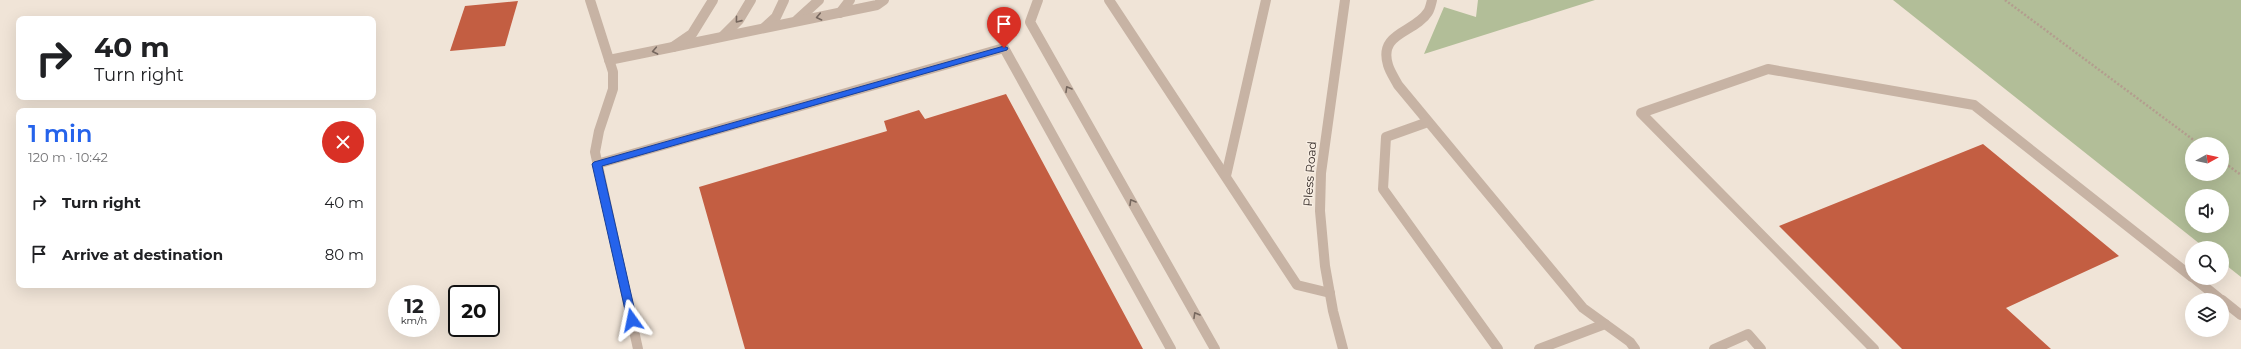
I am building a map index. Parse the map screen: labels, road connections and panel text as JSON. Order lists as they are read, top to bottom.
{
  "streets": {
    "street": ["Pless Road"]
  },
  "north": "right",
  "page": {
    "turn": ["40 m", "Turn right"],
    "heading": ["1 min", "120 m · 10:42"],
    "list": [
      {
        "name": "Turn right",
        "value": "40 m"
      },
      {
        "name": "Arrive at destination",
        "value": "80 m"
      }
    ],
    "speed": "12 km/h",
    "limit": "20"
  }
}
